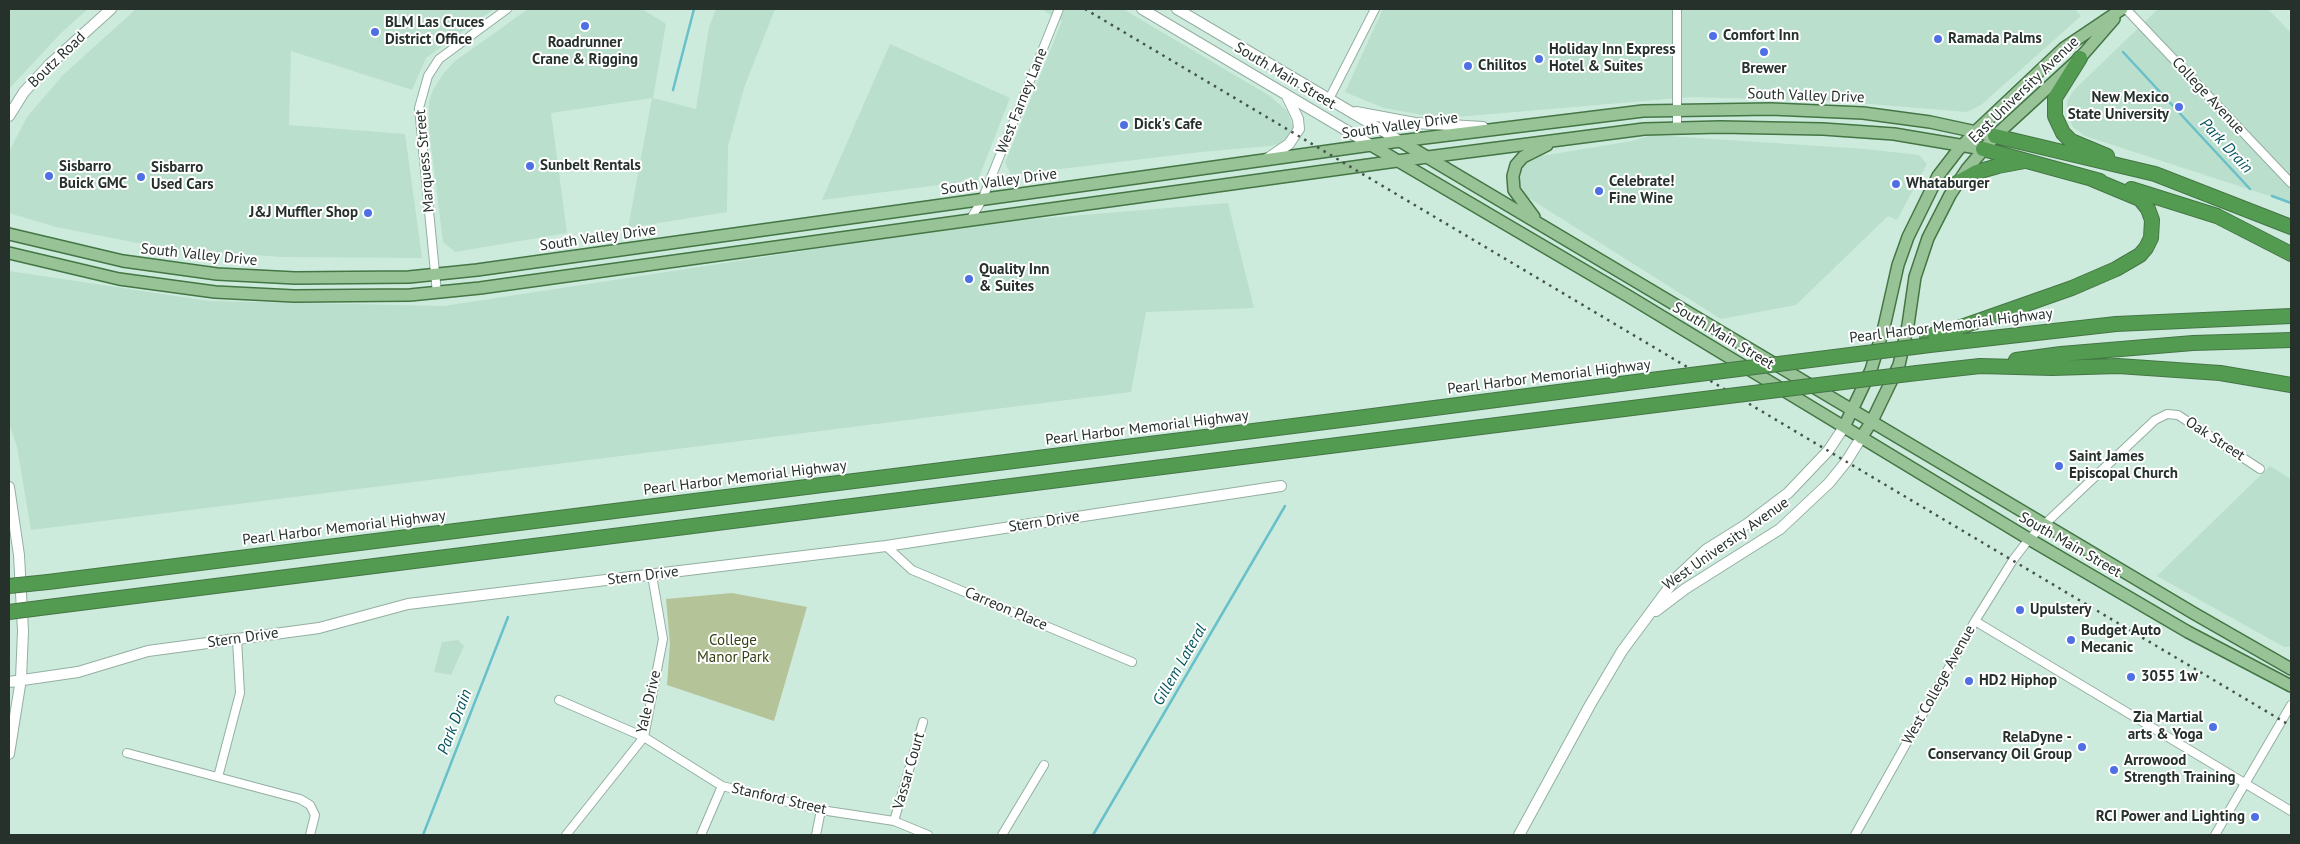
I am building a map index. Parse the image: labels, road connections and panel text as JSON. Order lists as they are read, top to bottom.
{
  "streets": {
    "highway": ["Pearl Harbor Memorial Highway"],
    "main road": [
      "South Main Street",
      "East University Avenue",
      "South Valley Drive",
      "West University Avenue"
    ],
    "street": [
      "Boutz Road",
      "College Avenue",
      "West Farney Lane",
      "Marquess Street",
      "Oak Street",
      "Stern Drive",
      "Carreon Place",
      "West College Avenue",
      "Yale Drive",
      "Vassar Court",
      "Stanford Street"
    ]
  },
  "crossings": [
    ["South Main Street", "East University Avenue"],
    ["South Main Street", "South Valley Drive"],
    ["South Main Street", "West University Avenue"],
    ["South Main Street", "West College Avenue"],
    ["East University Avenue", "South Valley Drive"],
    ["East University Avenue", "College Avenue"],
    ["East University Avenue", "West University Avenue"],
    ["South Valley Drive", "West Farney Lane"],
    ["South Valley Drive", "Marquess Street"],
    ["Oak Street", "West College Avenue"],
    ["Stern Drive", "Carreon Place"],
    ["Stern Drive", "Yale Drive"],
    ["Yale Drive", "Stanford Street"],
    ["Vassar Court", "Stanford Street"]
  ],
  "water": ["Park Drain", "Gillem Lateral"],
  "parks": ["College Manor Park"],
  "places": [
    "Roadrunner Crane & Rigging",
    "BLM Las Cruces District Office",
    "Comfort Inn",
    "Ramada Palms",
    "Brewer",
    "Holiday Inn Express Hotel & Suites",
    "Chilitos",
    "New Mexico State University",
    "Dick's Cafe",
    "Sunbelt Rentals",
    "Sisbarro Buick GMC",
    "Sisbarro Used Cars",
    "Whataburger",
    "Celebrate! Fine Wine",
    "J&J Muffler Shop",
    "Quality Inn & Suites",
    "Saint James Episcopal Church",
    "Upulstery",
    "Budget Auto Mecanic",
    "3055 1w",
    "HD2 Hiphop",
    "Zia Martial arts & Yoga",
    "RelaDyne - Conservancy Oil Group",
    "Arrowood Strength Training",
    "RCI Power and Lighting"
  ]
}
